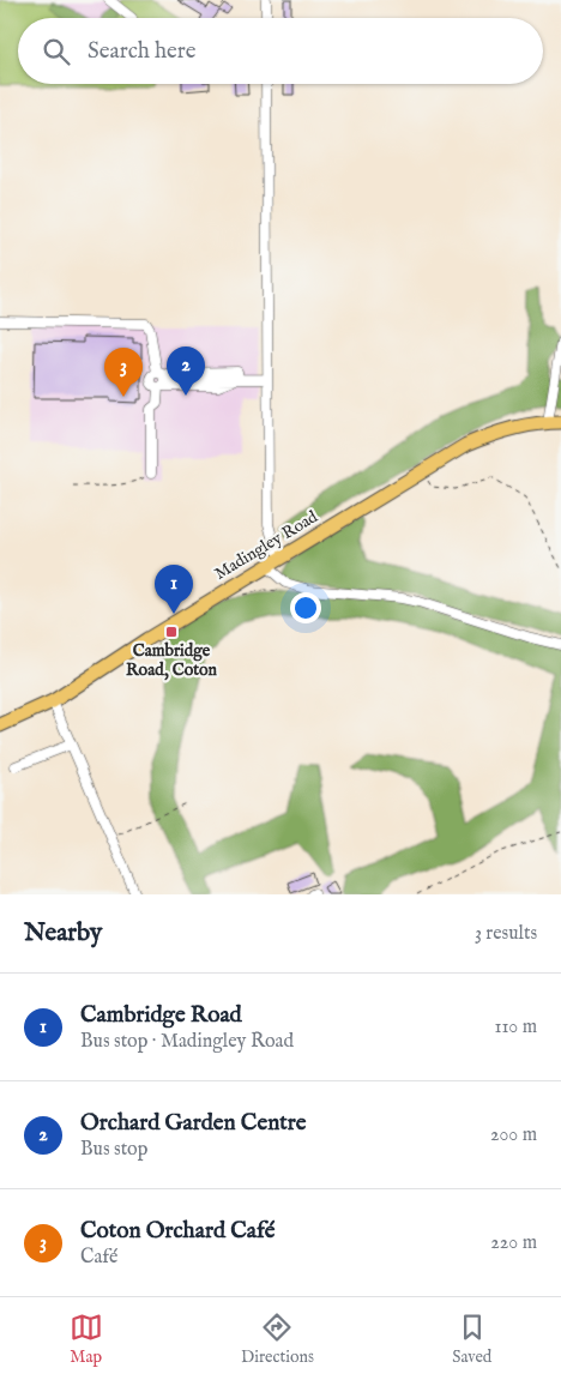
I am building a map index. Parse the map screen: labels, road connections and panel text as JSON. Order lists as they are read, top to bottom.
{
  "streets": {
    "highway": ["Madingley Road"]
  },
  "places": {
    "transit": ["Cambridge Road, Coton"]
  },
  "page": {
    "search": "Search here",
    "pins": ["2", "3", "1"],
    "heading": ["Nearby", "3 results"],
    "list": [
      {
        "mark": "1",
        "name": "Cambridge Road",
        "note": "Bus stop · Madingley Road",
        "value": "110 m"
      },
      {
        "mark": "2",
        "name": "Orchard Garden Centre",
        "note": "Bus stop",
        "value": "200 m"
      },
      {
        "mark": "3",
        "name": "Coton Orchard Café",
        "note": "Café",
        "value": "220 m"
      }
    ],
    "nav": ["Map", "Directions", "Saved"]
  }
}
